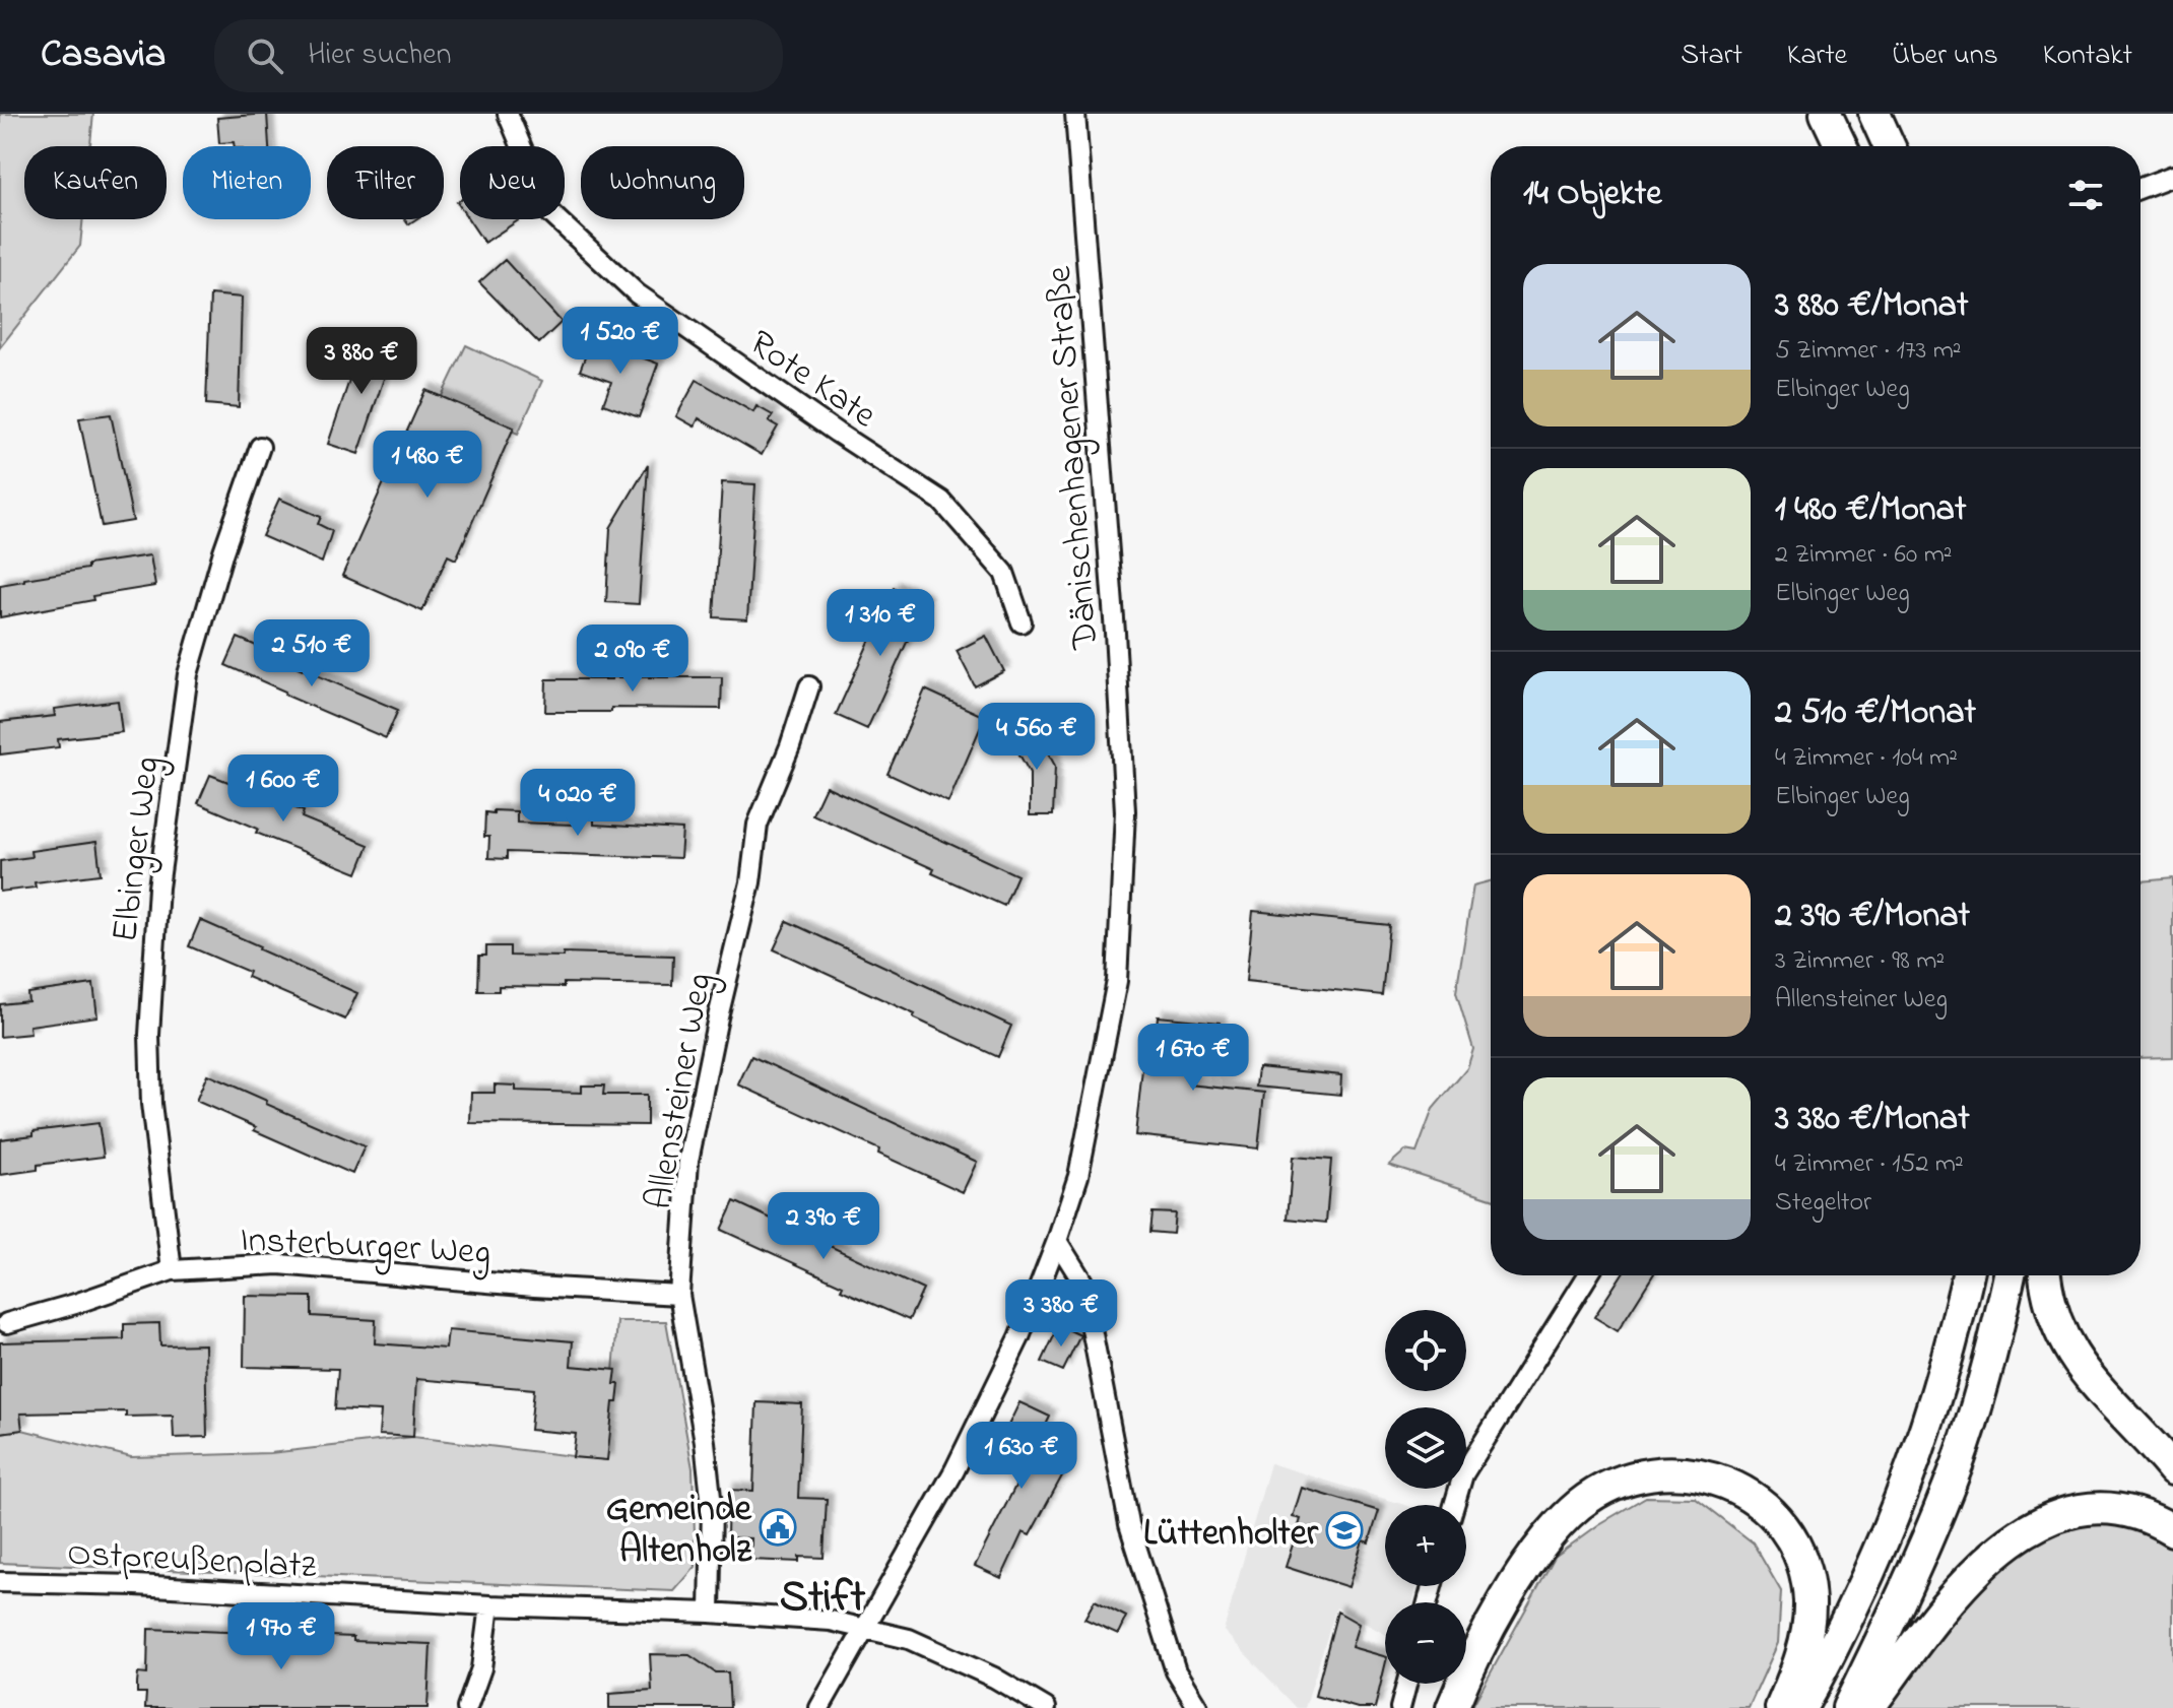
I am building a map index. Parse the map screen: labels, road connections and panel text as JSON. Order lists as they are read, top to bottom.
{
  "streets": {
    "street": [
      "Rote Kate",
      "Dänischenhagener Straße",
      "Elbinger Weg",
      "Allensteiner Weg",
      "Insterburger Weg",
      "Ostpreußenplatz"
    ]
  },
  "crossings": [
    ["Dänischenhagener Straße", "Ostpreußenplatz"],
    ["Elbinger Weg", "Insterburger Weg"],
    ["Allensteiner Weg", "Insterburger Weg"],
    ["Allensteiner Weg", "Ostpreußenplatz"]
  ],
  "districts": ["Stift"],
  "places": {
    "public building": ["Gemeinde Altenholz"],
    "school or university": ["Lüttenholter"]
  },
  "page": {
    "header": "Casavia",
    "search": "Hier suchen",
    "nav": [
      "Start",
      "Karte",
      "Über uns",
      "Kontakt"
    ],
    "chip": [
      "Kaufen",
      "Mieten",
      "Filter",
      "Neu",
      "Wohnung"
    ],
    "heading": "14 Objekte",
    "list": [
      {
        "name": "3 880 €/Monat",
        "note": "5 Zimmer · 173 m² · Elbinger Weg"
      },
      {
        "name": "1 480 €/Monat",
        "note": "2 Zimmer · 60 m² · Elbinger Weg"
      },
      {
        "name": "2 510 €/Monat",
        "note": "4 Zimmer · 104 m² · Elbinger Weg"
      },
      {
        "name": "2 390 €/Monat",
        "note": "3 Zimmer · 98 m² · Allensteiner Weg"
      },
      {
        "name": "3 380 €/Monat",
        "note": "4 Zimmer · 152 m² · Stegeltor"
      }
    ],
    "price": [
      "1 520 €",
      "3 880 €",
      "1 480 €",
      "1 310 €",
      "2 510 €",
      "2 090 €",
      "4 560 €",
      "1 600 €",
      "4 020 €",
      "1 670 €",
      "2 390 €",
      "3 380 €",
      "1 630 €",
      "1 970 €"
    ],
    "map_buttons": ["+", "−"]
  }
}
